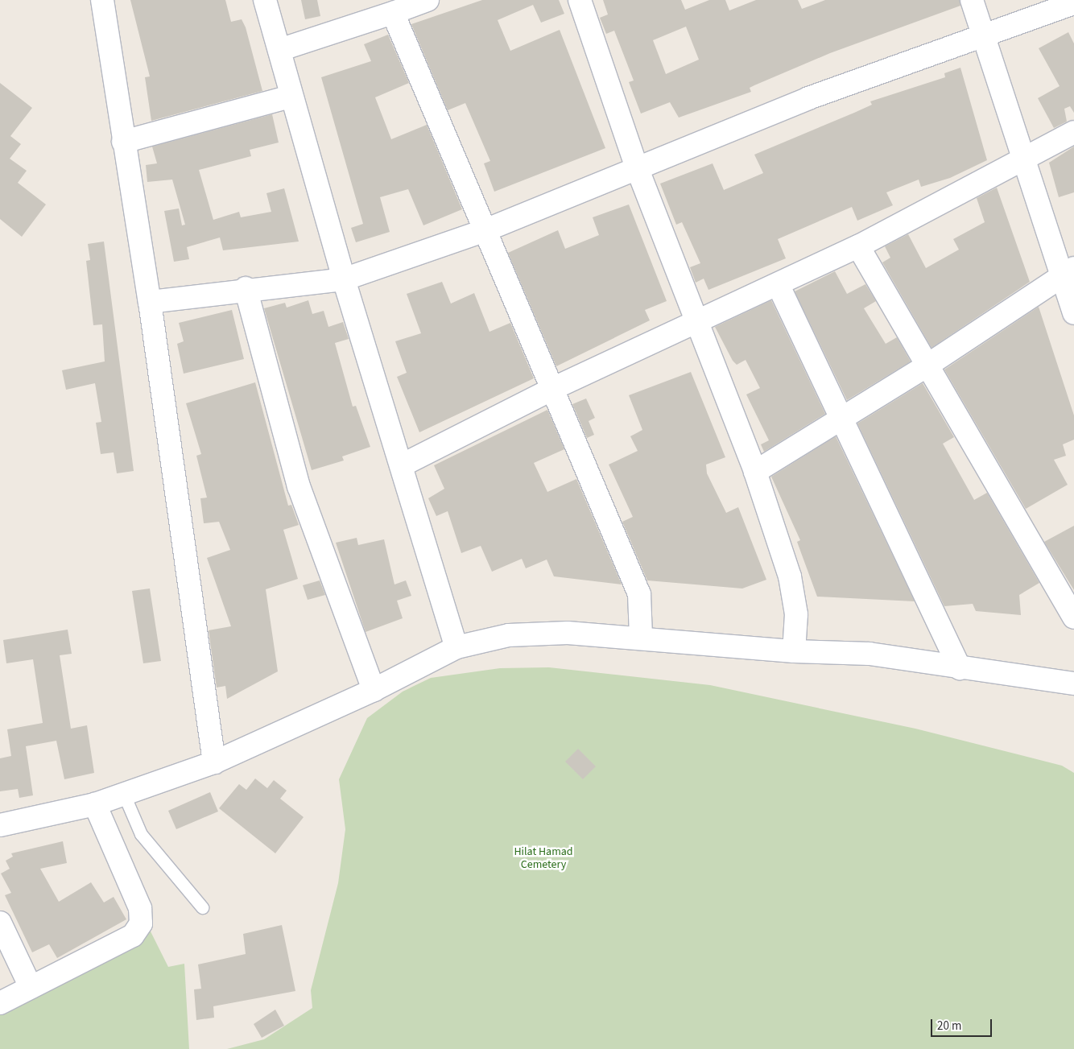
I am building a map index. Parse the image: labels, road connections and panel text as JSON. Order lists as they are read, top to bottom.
{
  "parks": ["Hilat Hamad Cemetery"],
  "scale_bar": "20 m"
}
